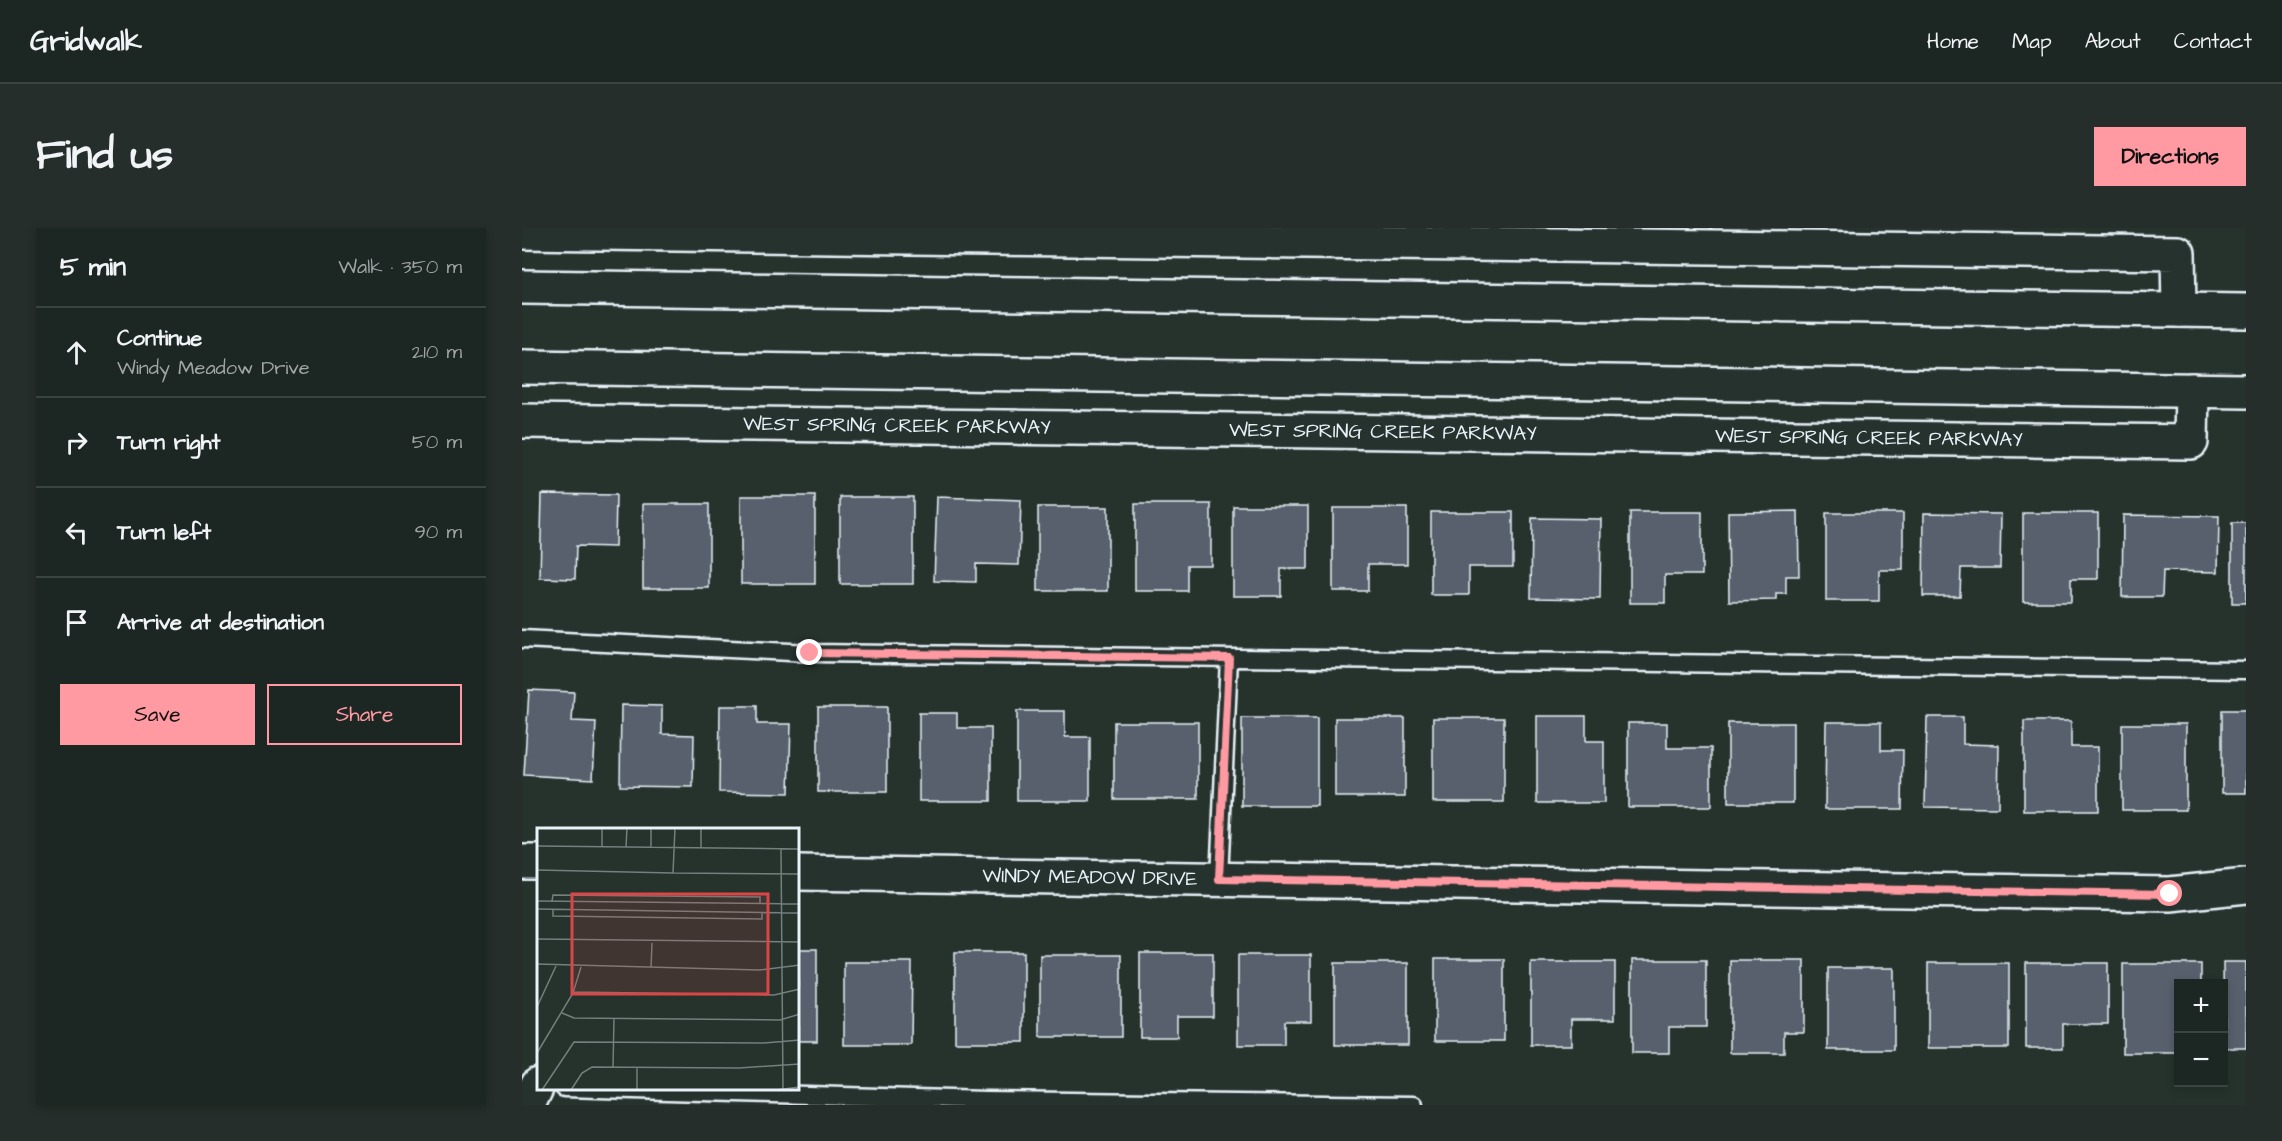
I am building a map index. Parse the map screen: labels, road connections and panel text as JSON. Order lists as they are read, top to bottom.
{
  "streets": {
    "street": ["WEST SPRING CREEK PARKWAY", "WINDY MEADOW DRIVE"]
  },
  "page": {
    "header": "Gridwalk",
    "nav": [
      "Home",
      "Map",
      "About",
      "Contact"
    ],
    "title": "Find us",
    "buttons": [
      "Directions",
      ["Save", "Share"]
    ],
    "heading": ["5 min", "Walk · 350 m"],
    "list": [
      ["Continue", "Windy Meadow Drive", "210 m"],
      ["Turn right", "50 m"],
      ["Turn left", "90 m"],
      "Arrive at destination"
    ],
    "map_buttons": ["+", "−"]
  }
}
